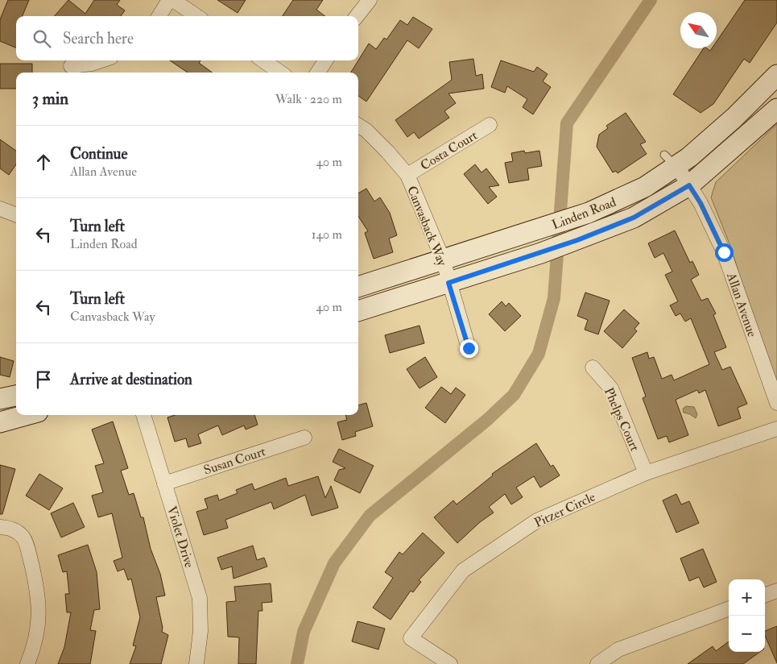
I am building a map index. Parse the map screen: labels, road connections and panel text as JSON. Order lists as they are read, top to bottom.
{
  "streets": {
    "street": [
      "Costa Court",
      "Linden Road",
      "Canvasback Way",
      "Allan Avenue",
      "Phelps Court",
      "Susan Court",
      "Pitzer Circle",
      "Violet Drive"
    ]
  },
  "crossings": [
    ["Costa Court", "Canvasback Way"],
    ["Linden Road", "Canvasback Way"],
    ["Linden Road", "Allan Avenue"],
    ["Phelps Court", "Pitzer Circle"],
    ["Susan Court", "Violet Drive"]
  ],
  "north": "top left",
  "page": {
    "search": "Search here",
    "heading": ["3 min", "Walk · 220 m"],
    "list": [
      ["Continue", "Allan Avenue", "40 m"],
      ["Turn left", "Linden Road", "140 m"],
      ["Turn left", "Canvasback Way", "40 m"],
      "Arrive at destination"
    ],
    "map_buttons": ["+", "−"]
  }
}
